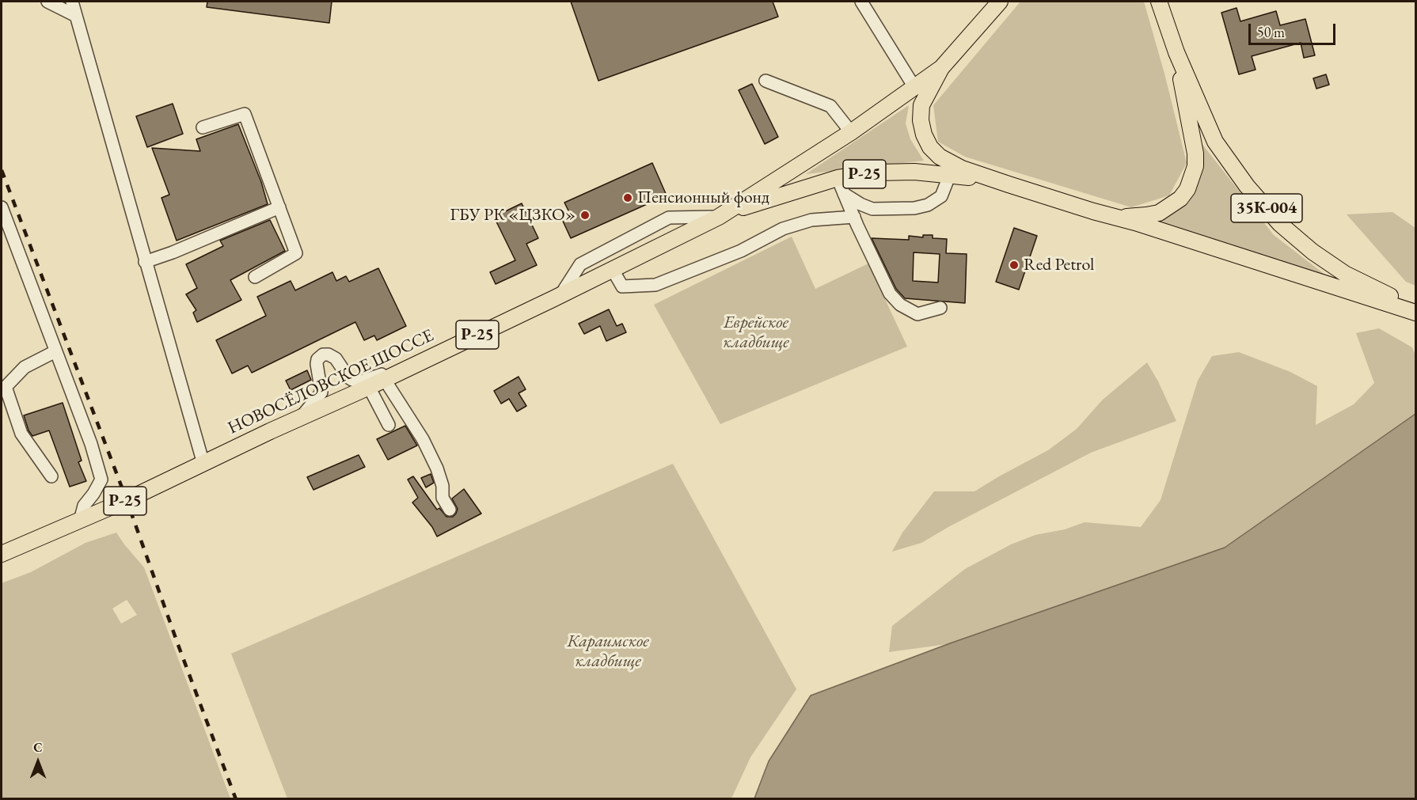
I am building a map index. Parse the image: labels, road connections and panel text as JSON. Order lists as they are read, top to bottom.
{
  "streets": {
    "main road": ["Р-25", "35К-004", "НОВОСЁЛОВСКОЕ ШОССЕ"]
  },
  "crossings": [
    ["35К-004", "НОВОСЁЛОВСКОЕ ШОССЕ"]
  ],
  "parks": ["Еврейское кладбище", "Караимское кладбище"],
  "places": ["Пенсионный фонд", "ГБУ РК «ЦЗКО»", "Red Petrol"],
  "scale_bar": "50 m",
  "north": "top"
}
